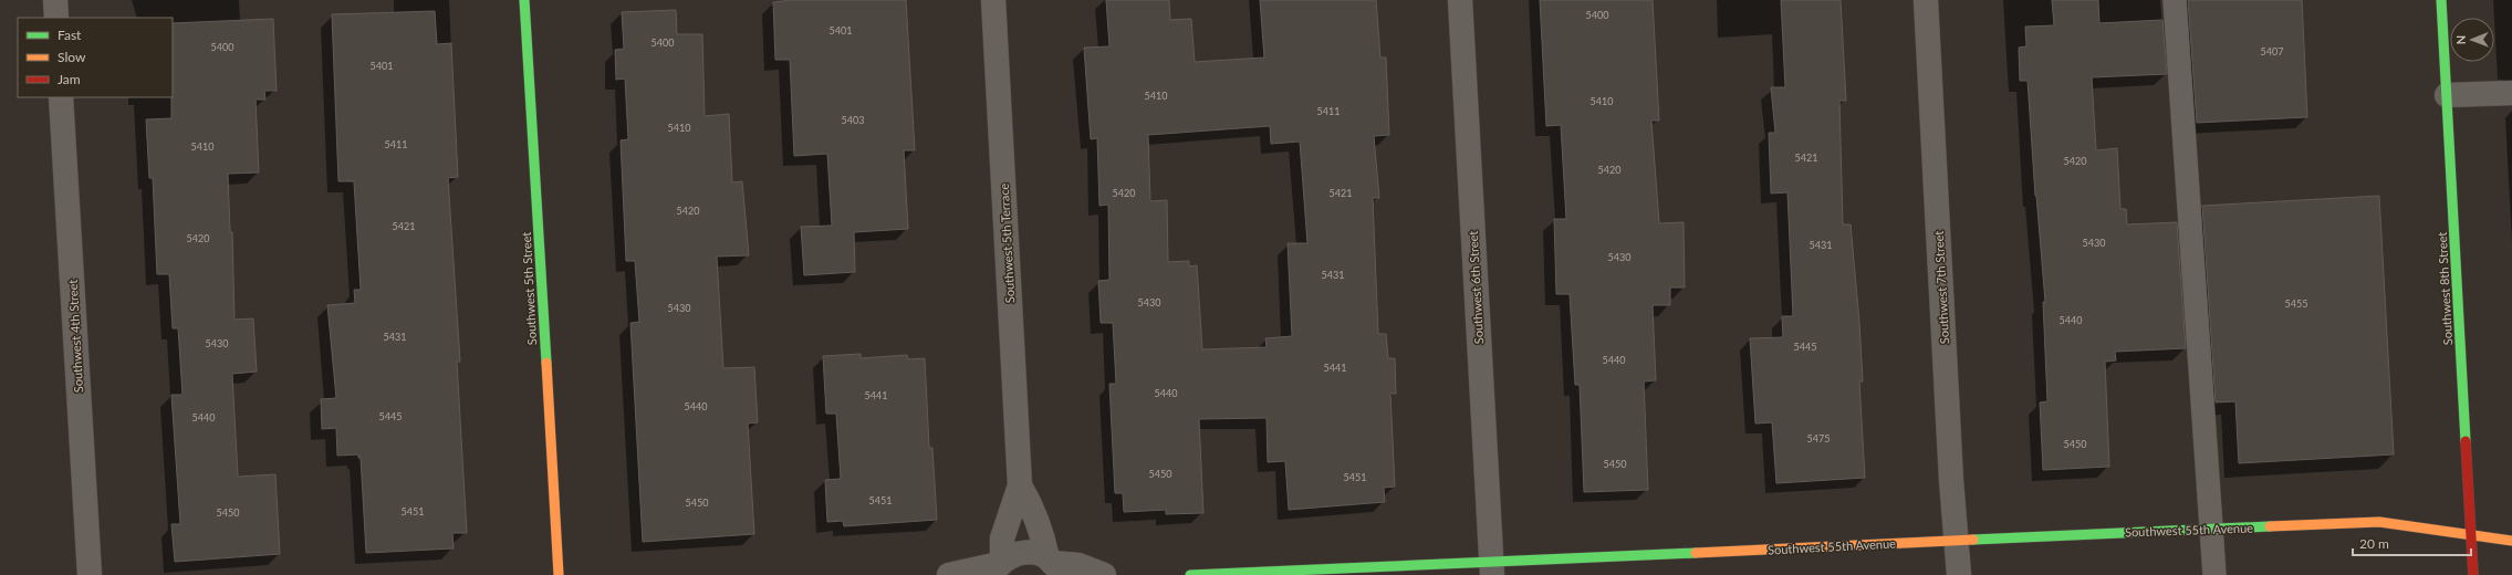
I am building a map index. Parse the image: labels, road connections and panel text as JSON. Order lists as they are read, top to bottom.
{
  "streets": {
    "street": [
      "Southwest 5th Terrace",
      "Southwest 6th Street",
      "Southwest 7th Street",
      "Southwest 5th Street",
      "Southwest 8th Street",
      "Southwest 4th Street",
      "Southwest 55th Avenue"
    ]
  },
  "crossings": [
    ["Southwest 6th Street", "Southwest 55th Avenue"],
    ["Southwest 7th Street", "Southwest 55th Avenue"],
    ["Southwest 8th Street", "Southwest 55th Avenue"]
  ],
  "house_numbers": [
    "5400",
    "5401",
    "5400",
    "5400",
    "5407",
    "5401",
    "5410",
    "5410",
    "5411",
    "5403",
    "5410",
    "5411",
    "5410",
    "5421",
    "5420",
    "5420",
    "5420",
    "5421",
    "5420",
    "5421",
    "5420",
    "5430",
    "5431",
    "5430",
    "5431",
    "5430",
    "5455",
    "5430",
    "5440",
    "5431",
    "5430",
    "5445",
    "5440",
    "5441",
    "5440",
    "5441",
    "5440",
    "5445",
    "5440",
    "5475",
    "5450",
    "5450",
    "5450",
    "5451",
    "5451",
    "5450",
    "5451",
    "5450"
  ],
  "legend": ["Fast", "Slow", "Jam"],
  "scale_bar": "20 m",
  "north": "left"
}
